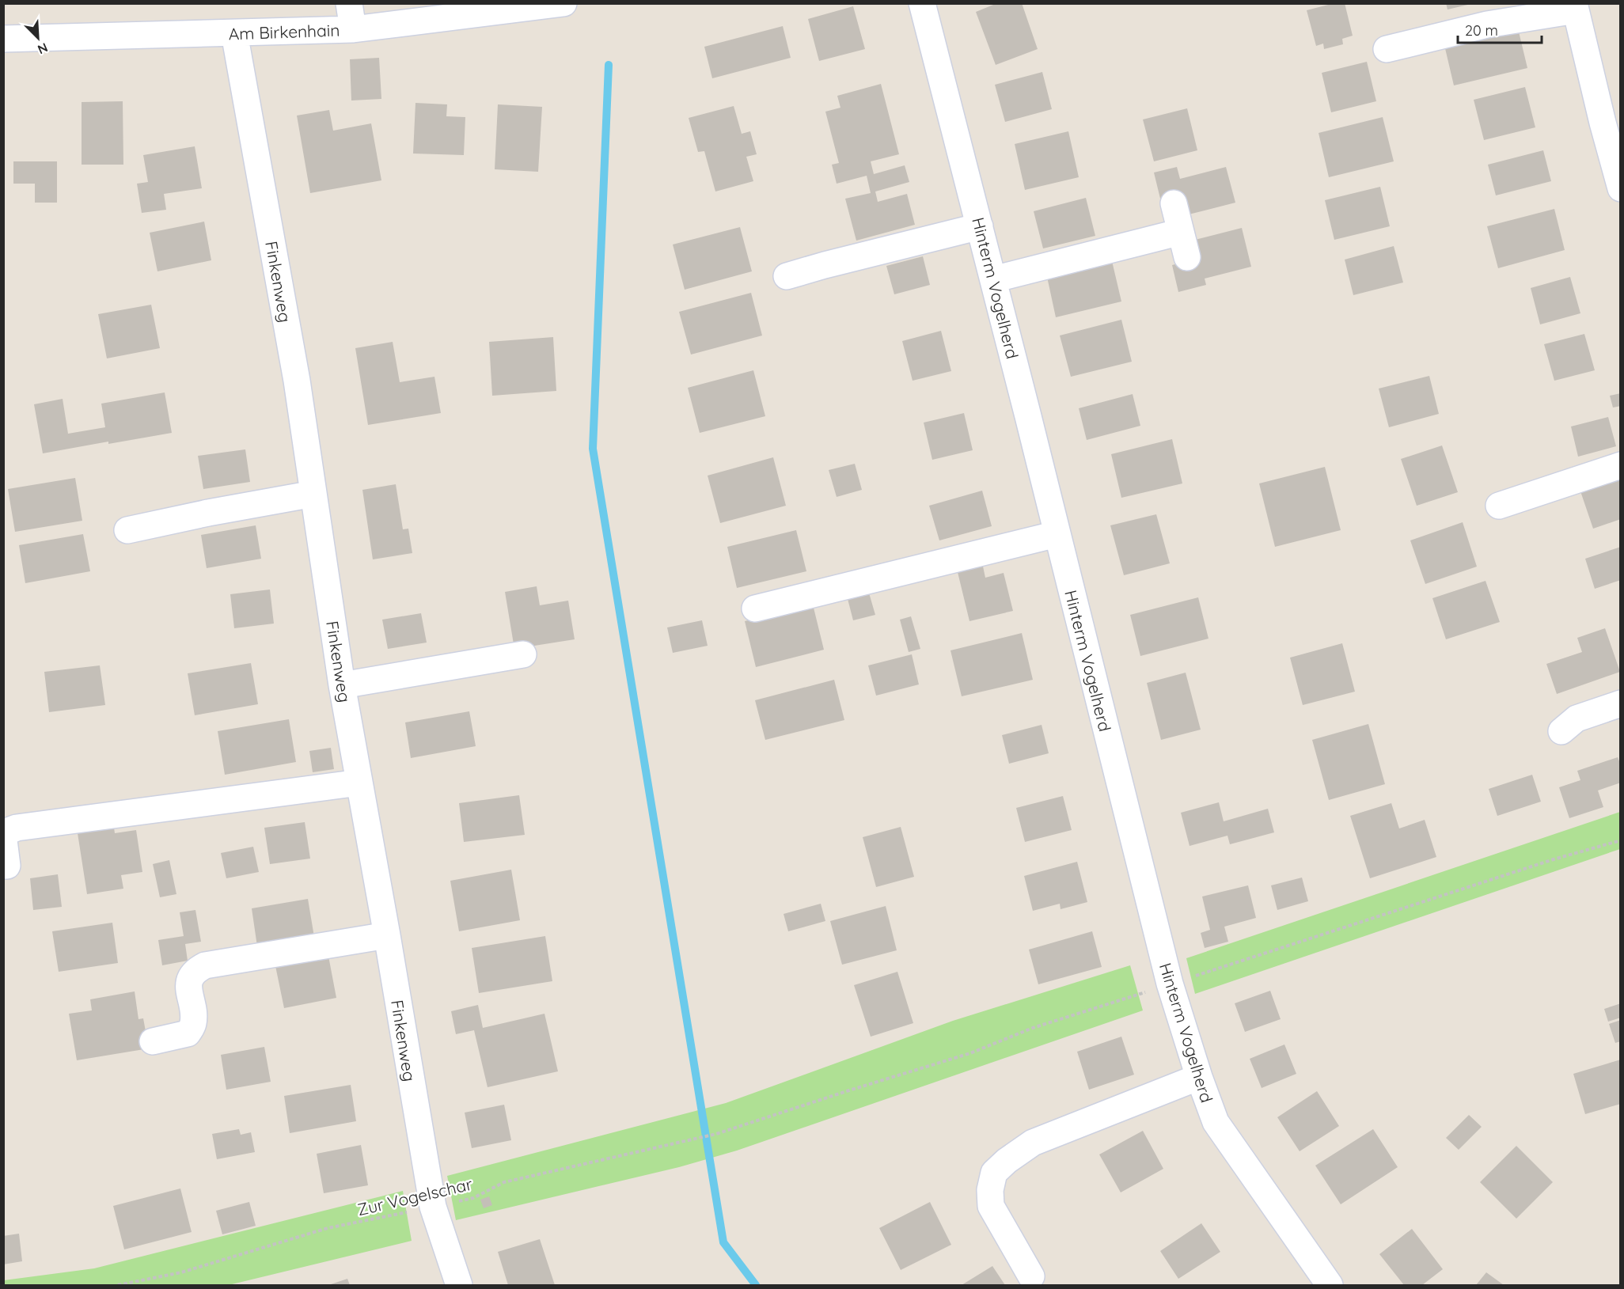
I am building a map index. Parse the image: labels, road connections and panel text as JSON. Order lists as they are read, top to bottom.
{
  "streets": {
    "street": ["Am Birkenhain", "Finkenweg", "Hinterm Vogelherd"],
    "path": ["Zur Vogelschar"]
  },
  "crossings": [
    ["Am Birkenhain", "Finkenweg"],
    ["Finkenweg", "Zur Vogelschar"]
  ],
  "scale_bar": "20 m",
  "north": "bottom right"
}
